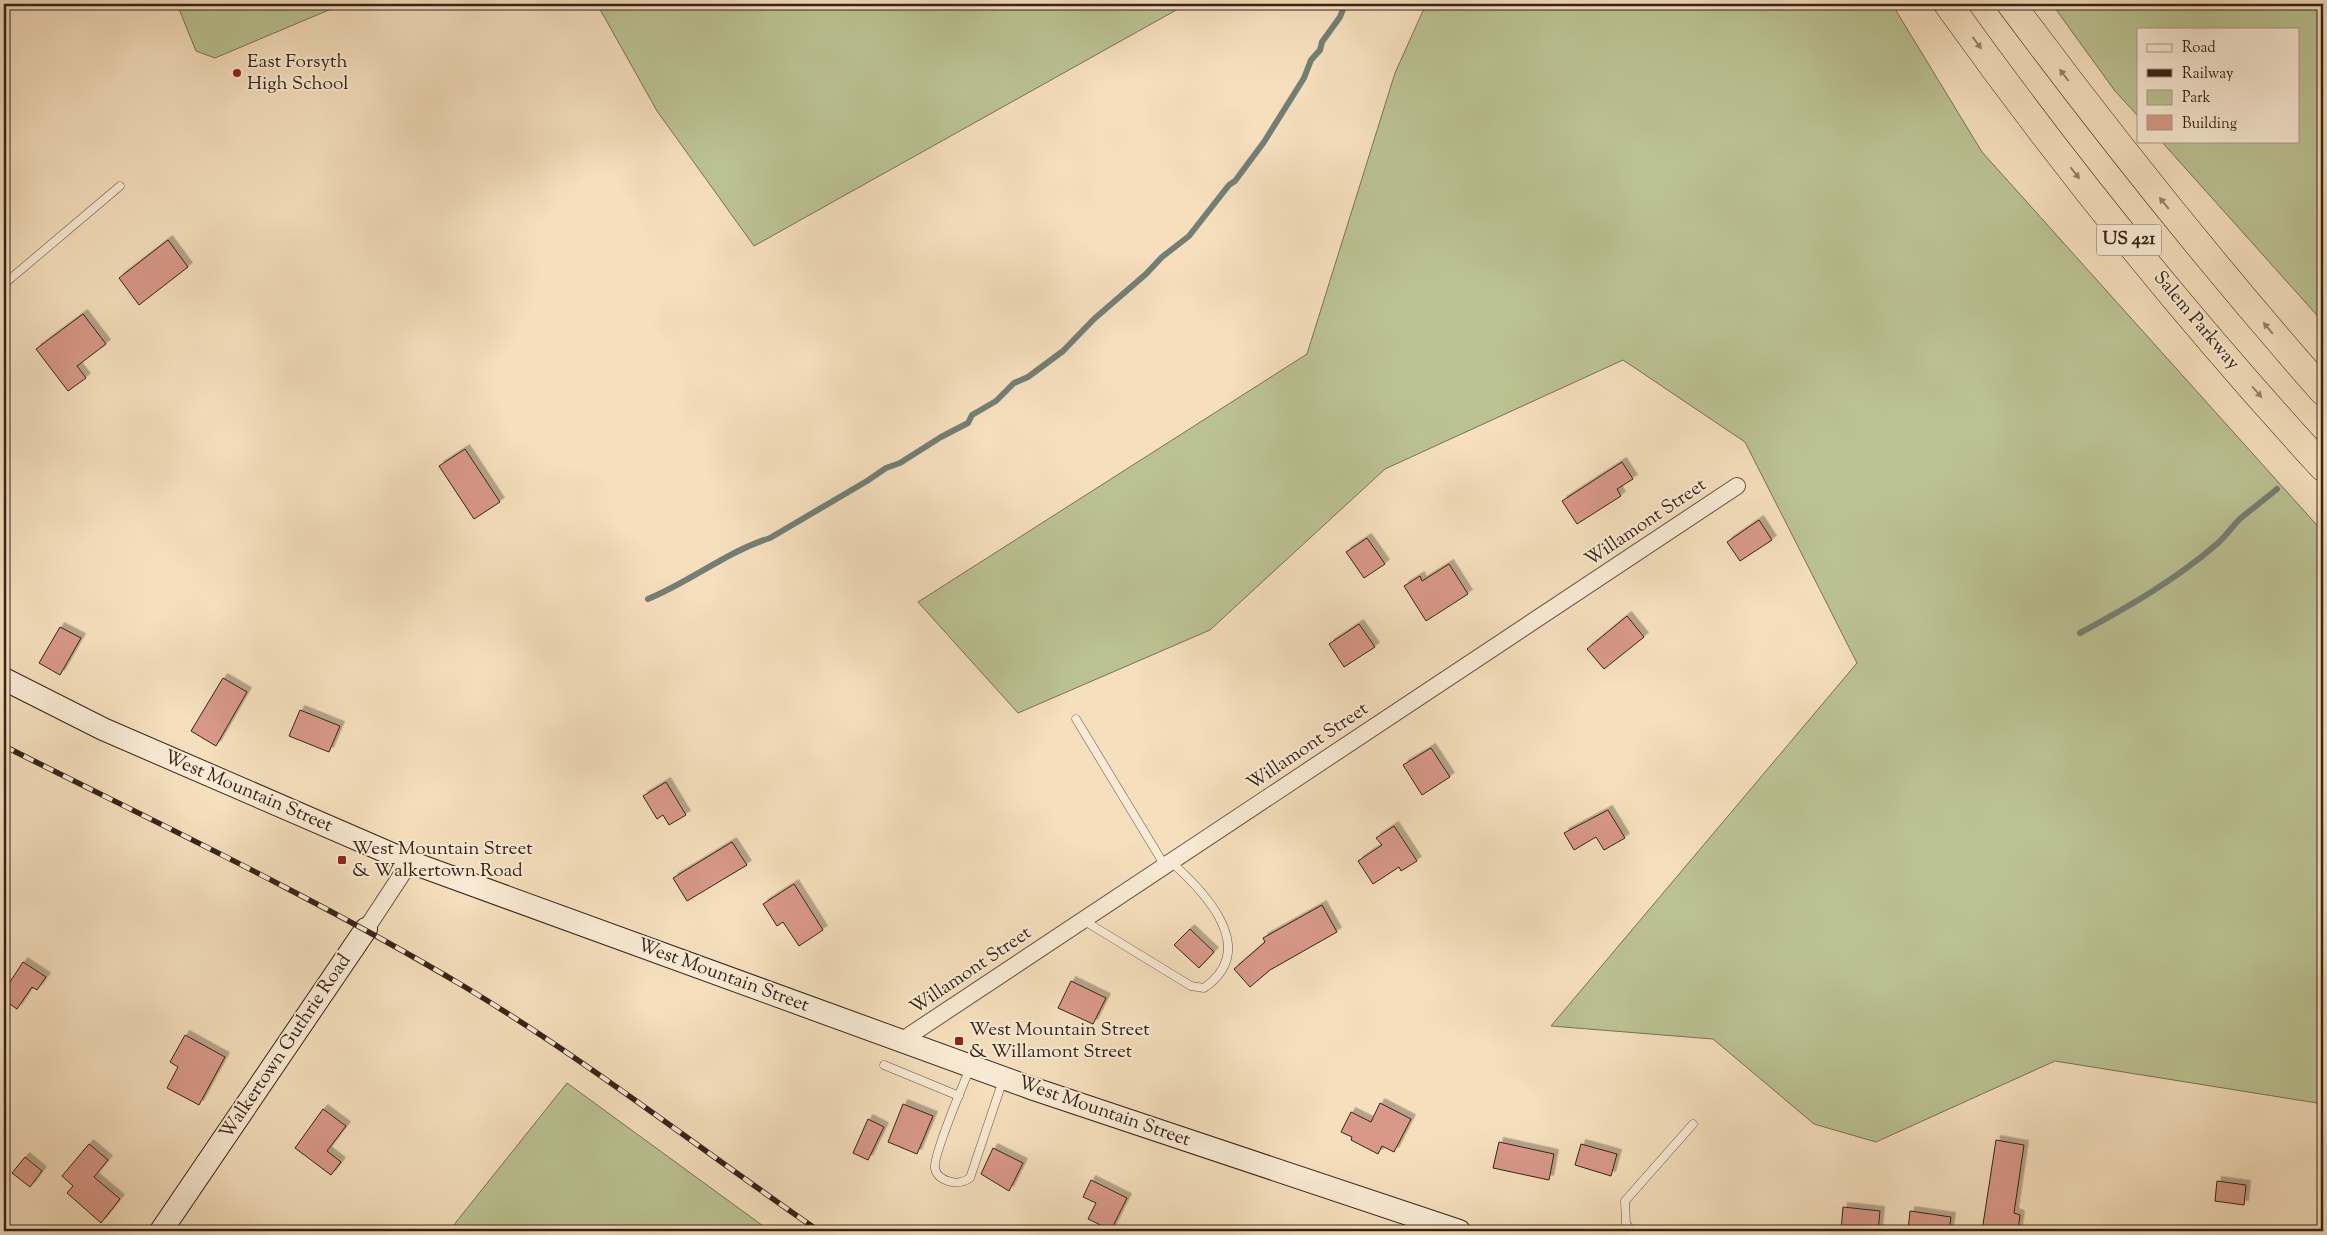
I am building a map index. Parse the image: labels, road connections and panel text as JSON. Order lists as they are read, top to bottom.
{
  "streets": {
    "highway": ["US 421", "Salem Parkway"],
    "main road": ["West Mountain Street", "Walkertown Guthrie Road"],
    "street": ["Willamont Street"]
  },
  "crossings": [
    ["Willamont Street", "West Mountain Street"],
    ["West Mountain Street", "Walkertown Guthrie Road"]
  ],
  "places": {
    "other": ["East Forsyth High School"],
    "transit": ["West Mountain Street & Walkertown Road", "West Mountain Street & Willamont Street"]
  },
  "legend": [
    "Road",
    "Railway",
    "Park",
    "Building"
  ]
}
